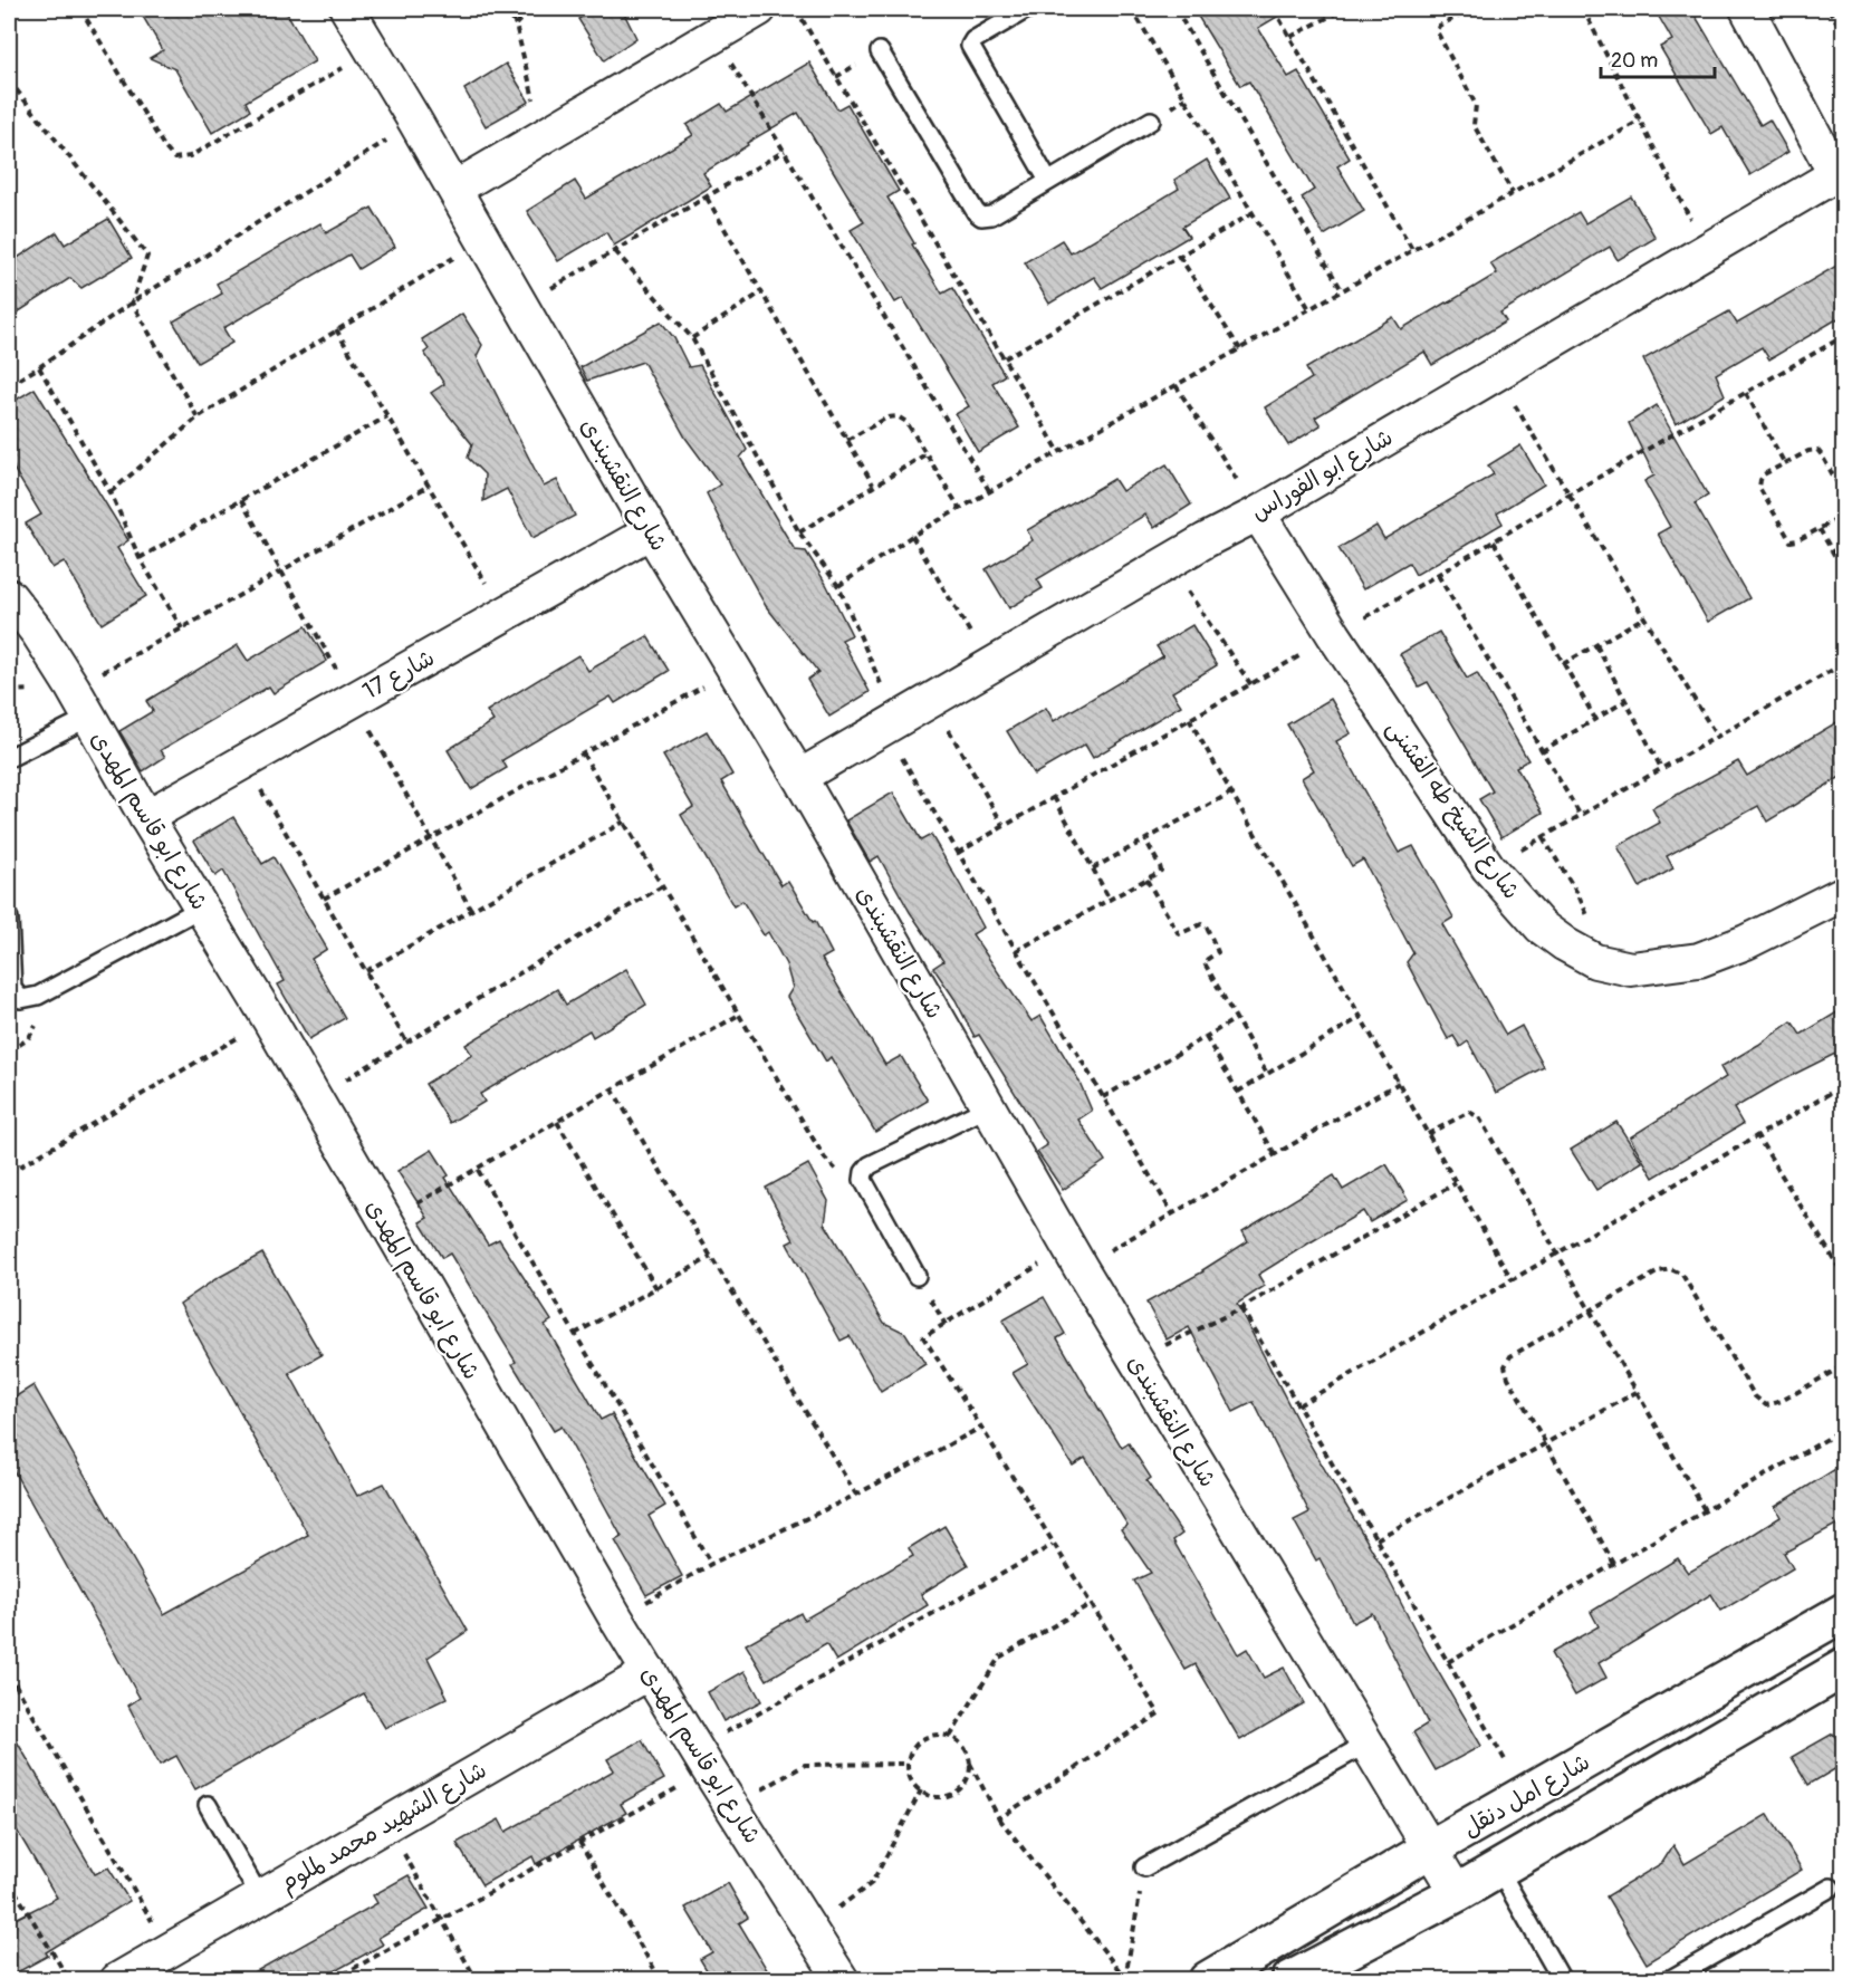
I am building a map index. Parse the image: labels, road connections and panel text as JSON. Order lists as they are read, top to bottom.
{
  "streets": {
    "street": [
      "شارع ابو الفوراس",
      "شارع النقشبندى",
      "شارع 17",
      "شارع الشيخ طه الفشنى",
      "شارع ابو قاسم المهدى",
      "شارع امل دنقل",
      "شارع الشهيد محمد لملوم"
    ]
  },
  "crossings": [
    ["شارع ابو الفوراس", "شارع النقشبندى"],
    ["شارع ابو الفوراس", "شارع الشيخ طه الفشنى"],
    ["شارع النقشبندى", "شارع 17"],
    ["شارع النقشبندى", "شارع امل دنقل"],
    ["شارع 17", "شارع ابو قاسم المهدى"],
    ["شارع ابو قاسم المهدى", "شارع الشهيد محمد لملوم"]
  ],
  "scale_bar": "20 m"
}
